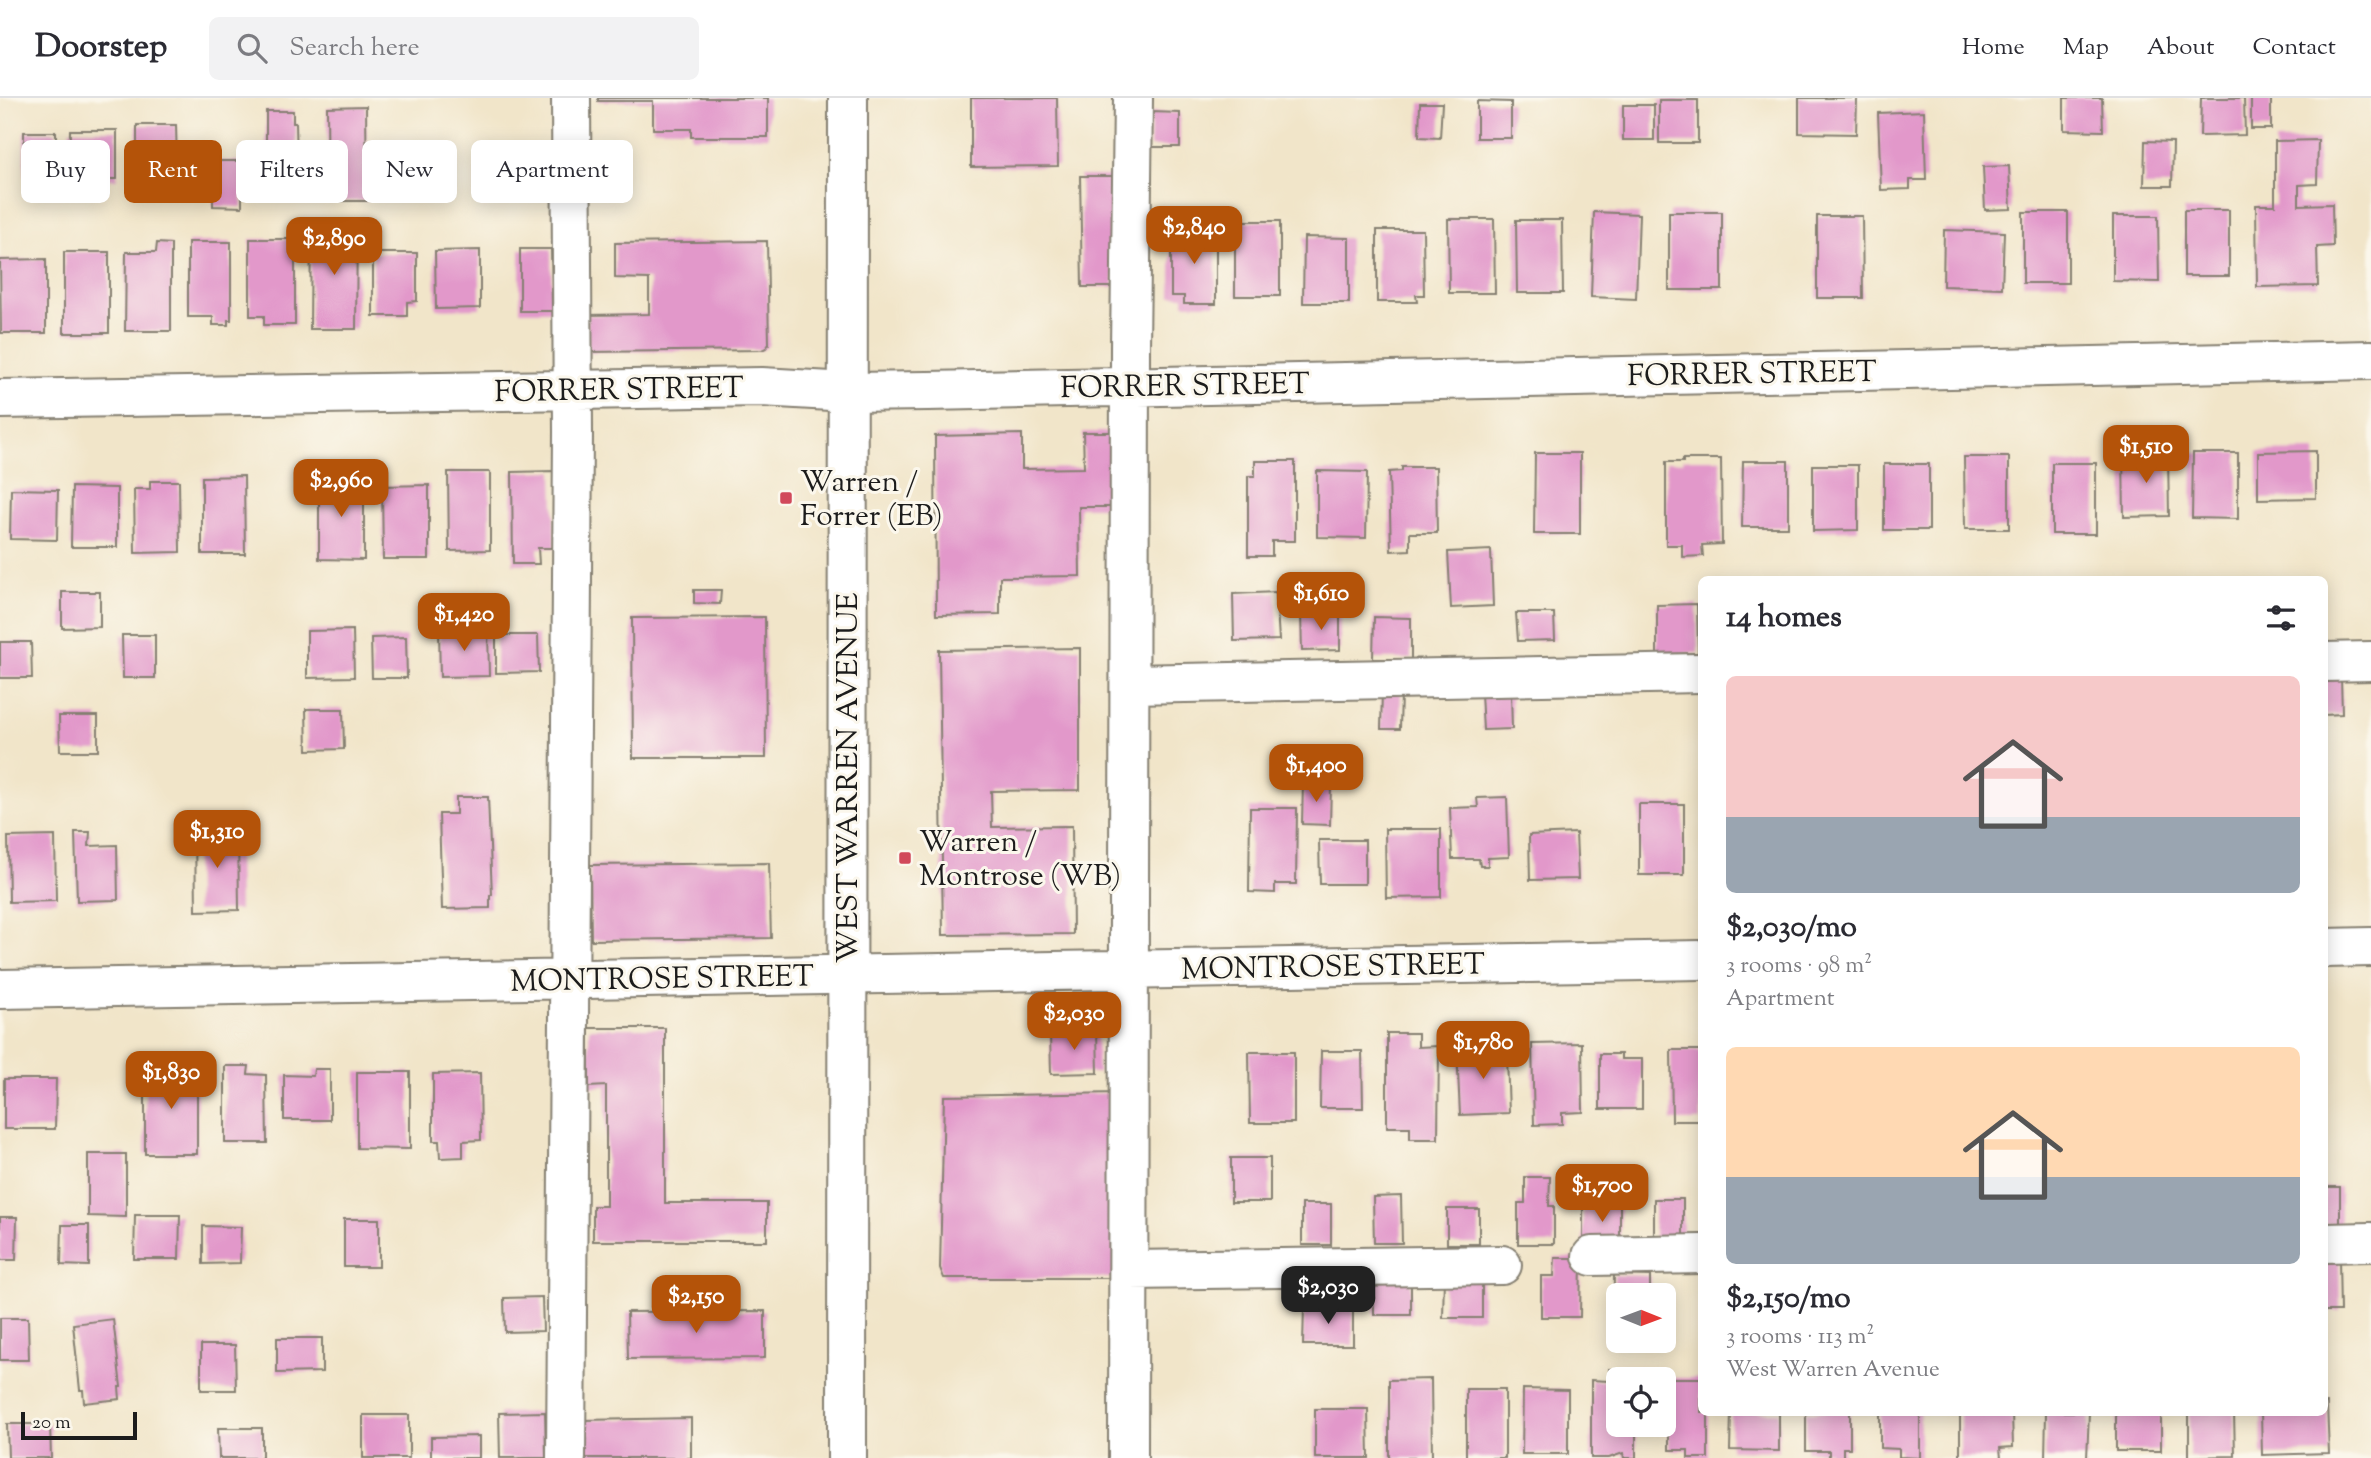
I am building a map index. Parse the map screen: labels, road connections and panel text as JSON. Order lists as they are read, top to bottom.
{
  "streets": {
    "street": ["FORRER STREET", "WEST WARREN AVENUE", "MONTROSE STREET"]
  },
  "crossings": [
    ["FORRER STREET", "WEST WARREN AVENUE"],
    ["WEST WARREN AVENUE", "MONTROSE STREET"]
  ],
  "places": {
    "transit": ["Warren / Forrer (EB)", "Warren / Montrose (WB)"]
  },
  "scale_bar": "20 m",
  "north": "right",
  "page": {
    "header": "Doorstep",
    "search": "Search here",
    "nav": [
      "Home",
      "Map",
      "About",
      "Contact"
    ],
    "chip": [
      "Buy",
      "Rent",
      "Filters",
      "New",
      "Apartment"
    ],
    "price": [
      "$2,840",
      "$2,890",
      "$1,510",
      "$2,960",
      "$1,610",
      "$1,420",
      "$1,400",
      "$1,310",
      "$2,030",
      "$1,780",
      "$1,830",
      "$1,700",
      "$2,030",
      "$2,150"
    ],
    "heading": "14 homes",
    "list": [
      {
        "name": "$2,030/mo",
        "note": "3 rooms · 98 m² · Apartment"
      },
      {
        "name": "$2,150/mo",
        "note": "3 rooms · 113 m² · West Warren Avenue"
      }
    ],
    "scale": "20 m"
  }
}
